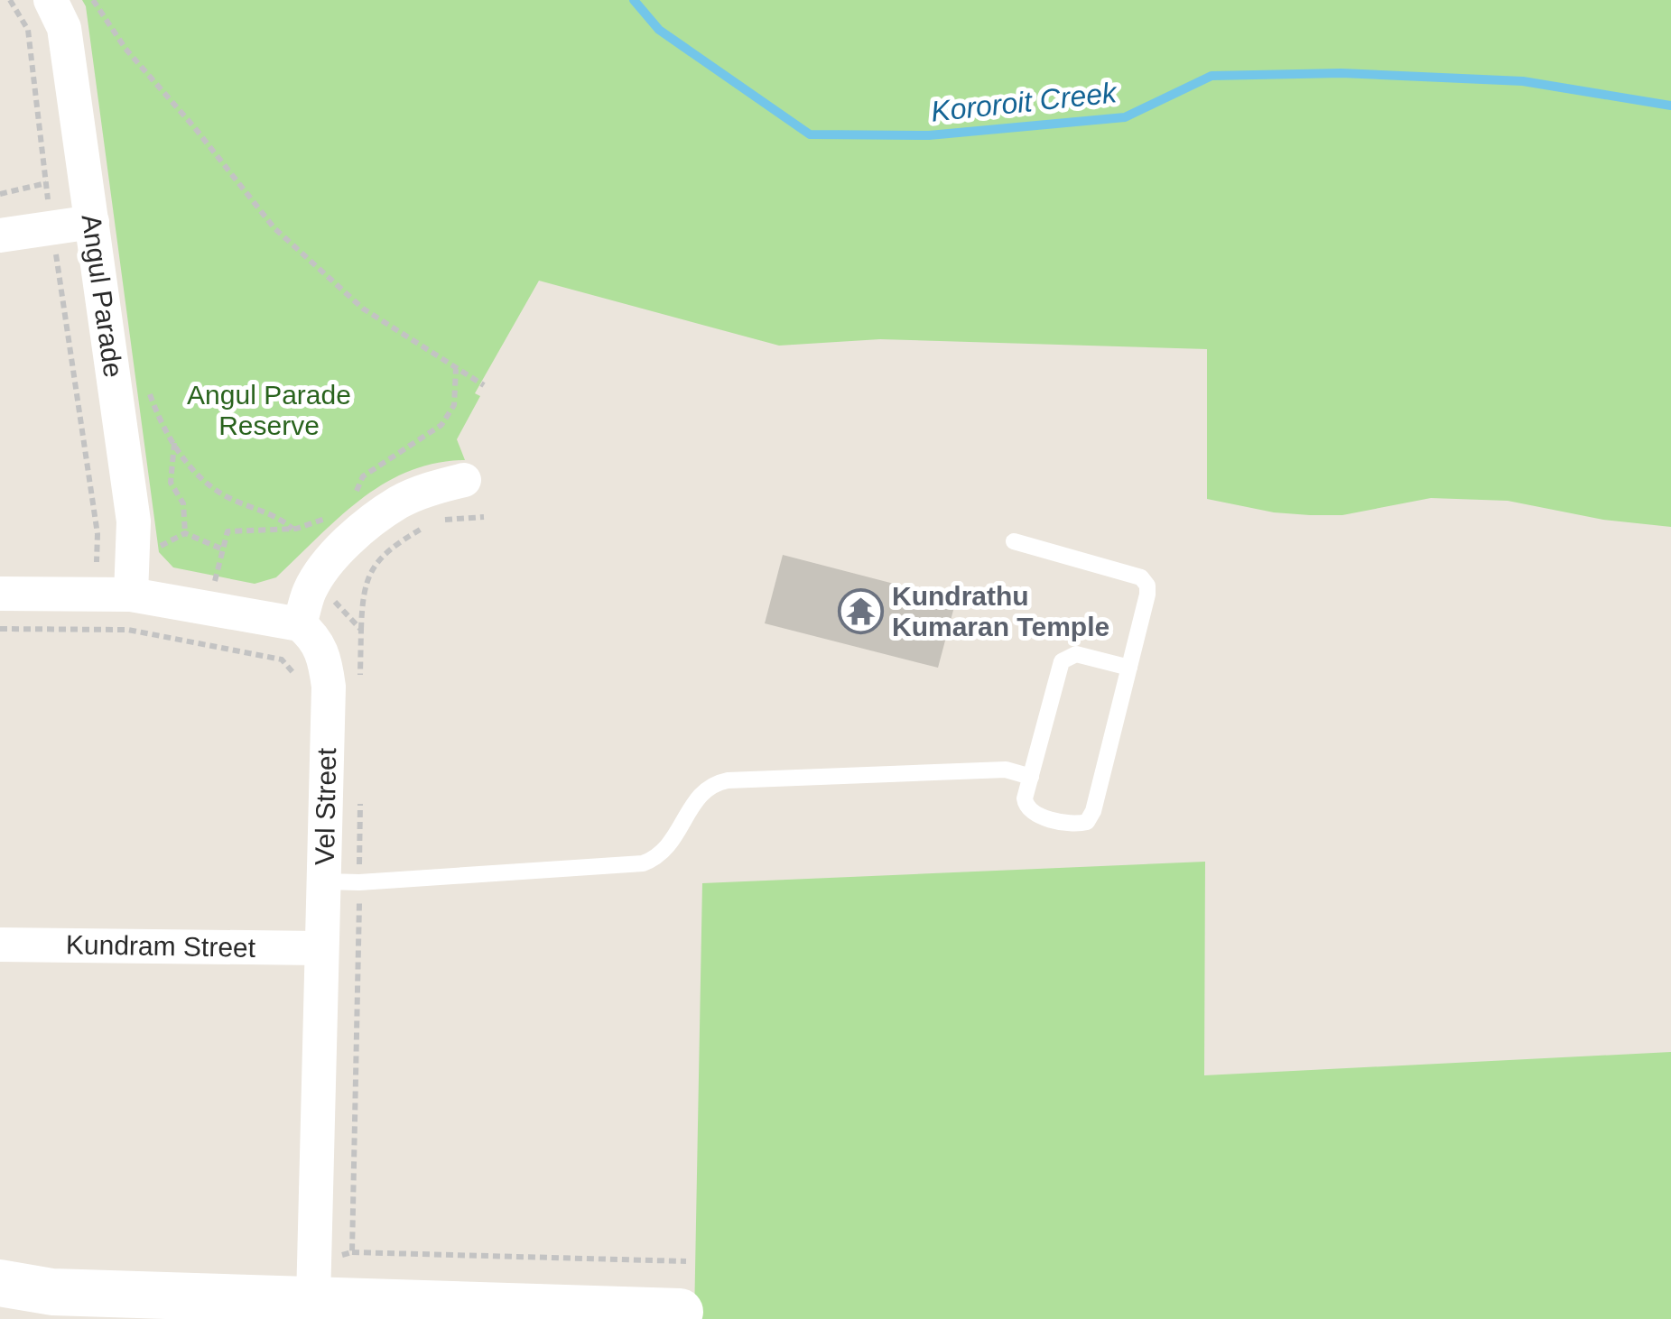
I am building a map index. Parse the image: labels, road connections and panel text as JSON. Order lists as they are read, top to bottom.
{
  "streets": {
    "street": ["Angul Parade", "Vel Street", "Kundram Street"]
  },
  "crossings": [
    ["Vel Street", "Kundram Street"]
  ],
  "water": ["Kororoit Creek"],
  "parks": ["Angul Parade Reserve"],
  "places": {
    "temple": ["Kundrathu Kumaran Temple"]
  }
}
